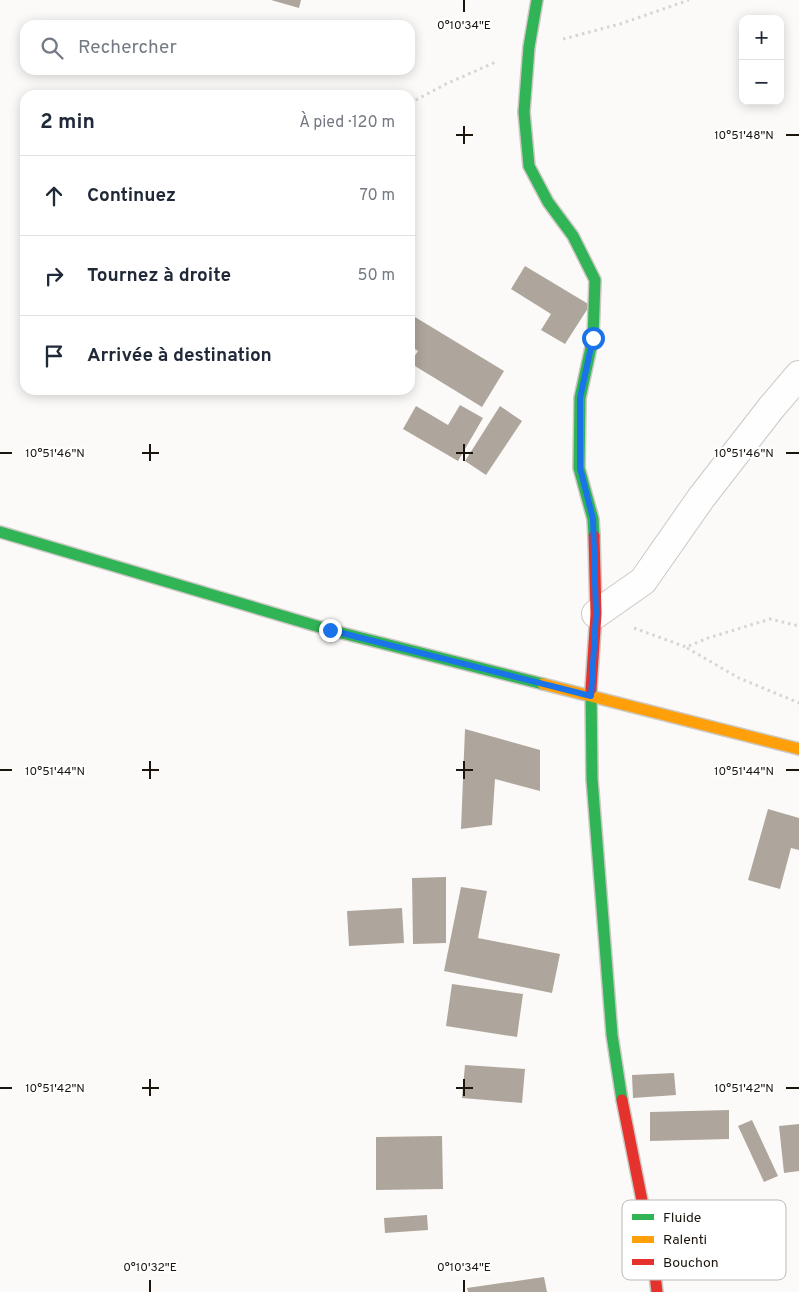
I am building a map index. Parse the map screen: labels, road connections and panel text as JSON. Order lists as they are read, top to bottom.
{
  "legend": ["Fluide", "Ralenti", "Bouchon"],
  "page": {
    "map_buttons": ["+", "−"],
    "search": "Rechercher",
    "heading": ["2 min", "À pied · 120 m"],
    "list": [
      ["Continuez", "70 m"],
      ["Tournez à droite", "50 m"],
      "Arrivée à destination"
    ]
  },
  "coordinates": [
    "0°10'34\"E",
    "10°51'48\"N",
    "10°51'46\"N",
    "10°51'44\"N",
    "10°51'42\"N",
    "0°10'32\"E"
  ]
}
